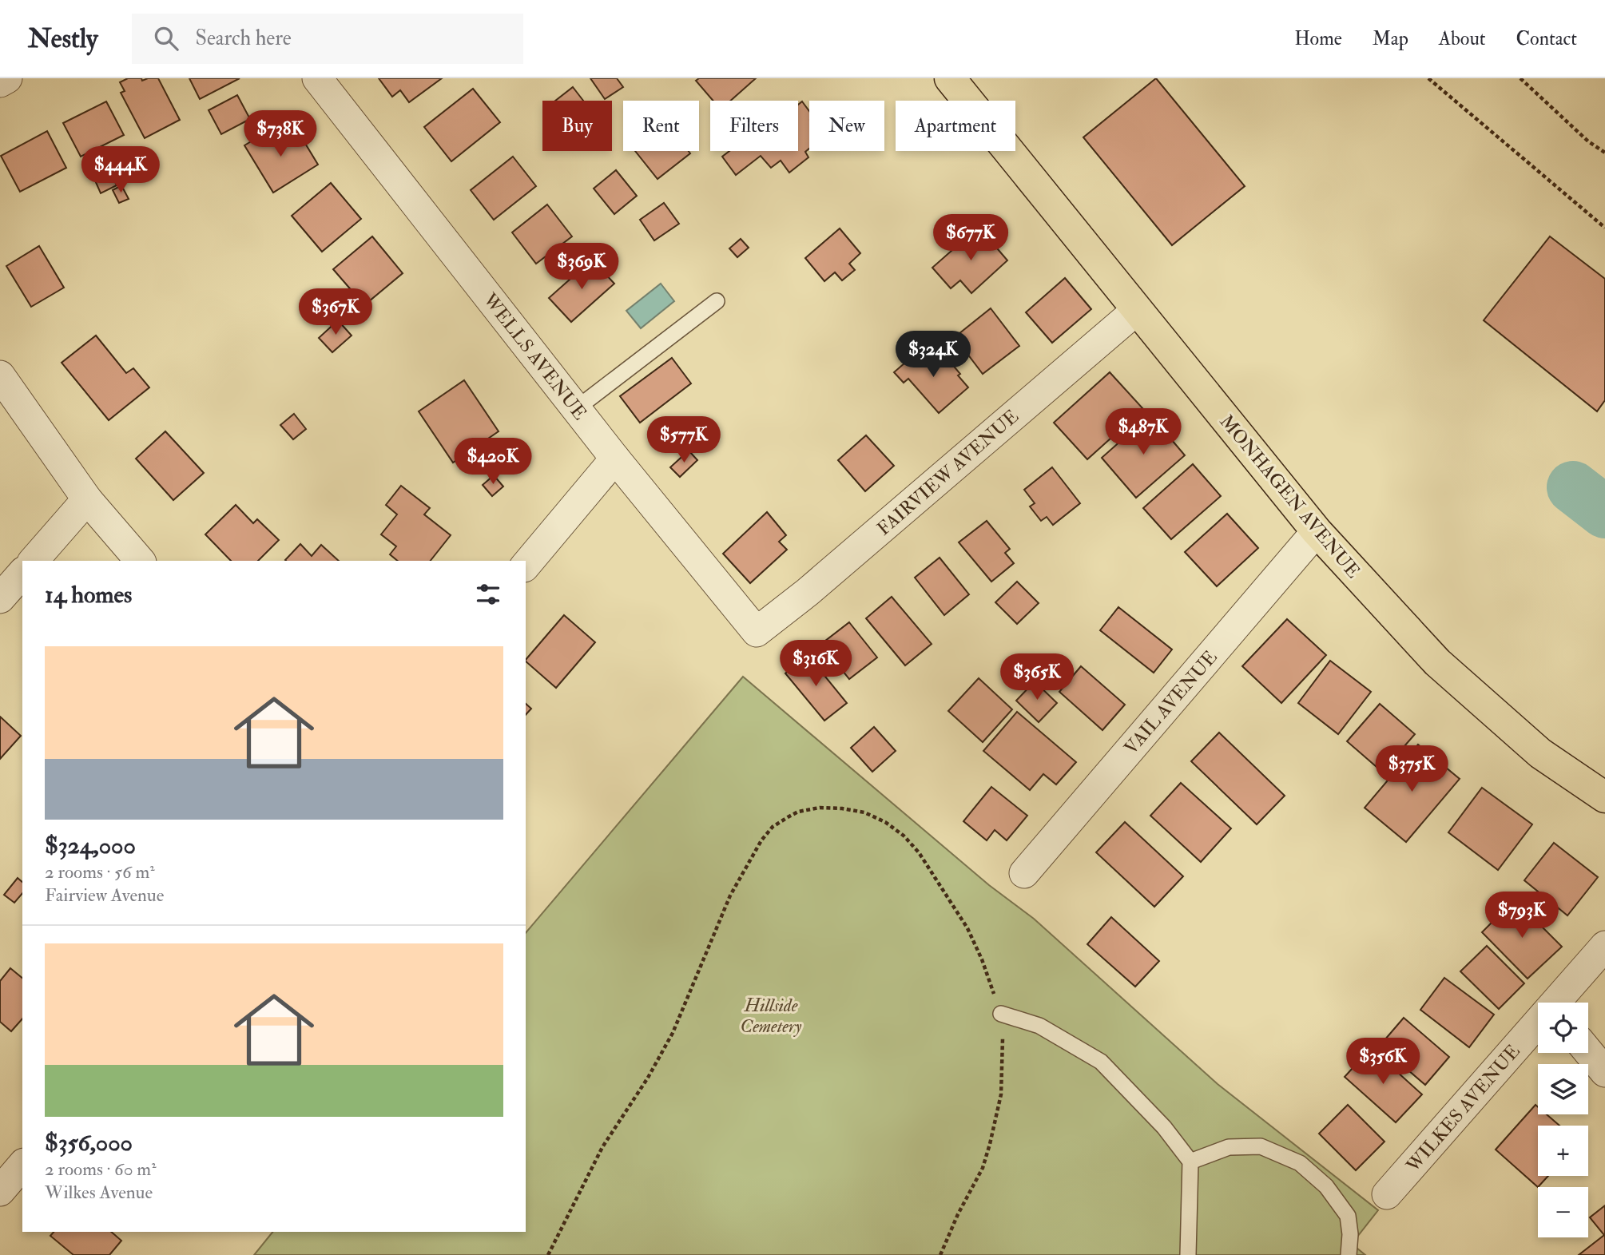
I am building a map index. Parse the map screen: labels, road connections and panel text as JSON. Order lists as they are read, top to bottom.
{
  "streets": {
    "main road": ["MONHAGEN AVENUE"],
    "street": [
      "WELLS AVENUE",
      "FAIRVIEW AVENUE",
      "VAIL AVENUE",
      "WILKES AVENUE"
    ]
  },
  "crossings": [
    ["WELLS AVENUE", "FAIRVIEW AVENUE"],
    ["FAIRVIEW AVENUE", "MONHAGEN AVENUE"],
    ["MONHAGEN AVENUE", "VAIL AVENUE"]
  ],
  "parks": ["Hillside Cemetery"],
  "page": {
    "header": "Nestly",
    "search": "Search here",
    "nav": [
      "Home",
      "Map",
      "About",
      "Contact"
    ],
    "chip": [
      "Buy",
      "Rent",
      "Filters",
      "New",
      "Apartment"
    ],
    "price": [
      "$738K",
      "$444K",
      "$677K",
      "$369K",
      "$367K",
      "$324K",
      "$487K",
      "$577K",
      "$420K",
      "$316K",
      "$365K",
      "$375K",
      "$793K",
      "$356K"
    ],
    "heading": "14 homes",
    "list": [
      {
        "name": "$324,000",
        "note": "2 rooms · 56 m² · Fairview Avenue"
      },
      {
        "name": "$356,000",
        "note": "2 rooms · 60 m² · Wilkes Avenue"
      }
    ],
    "map_buttons": ["+", "−"]
  }
}
